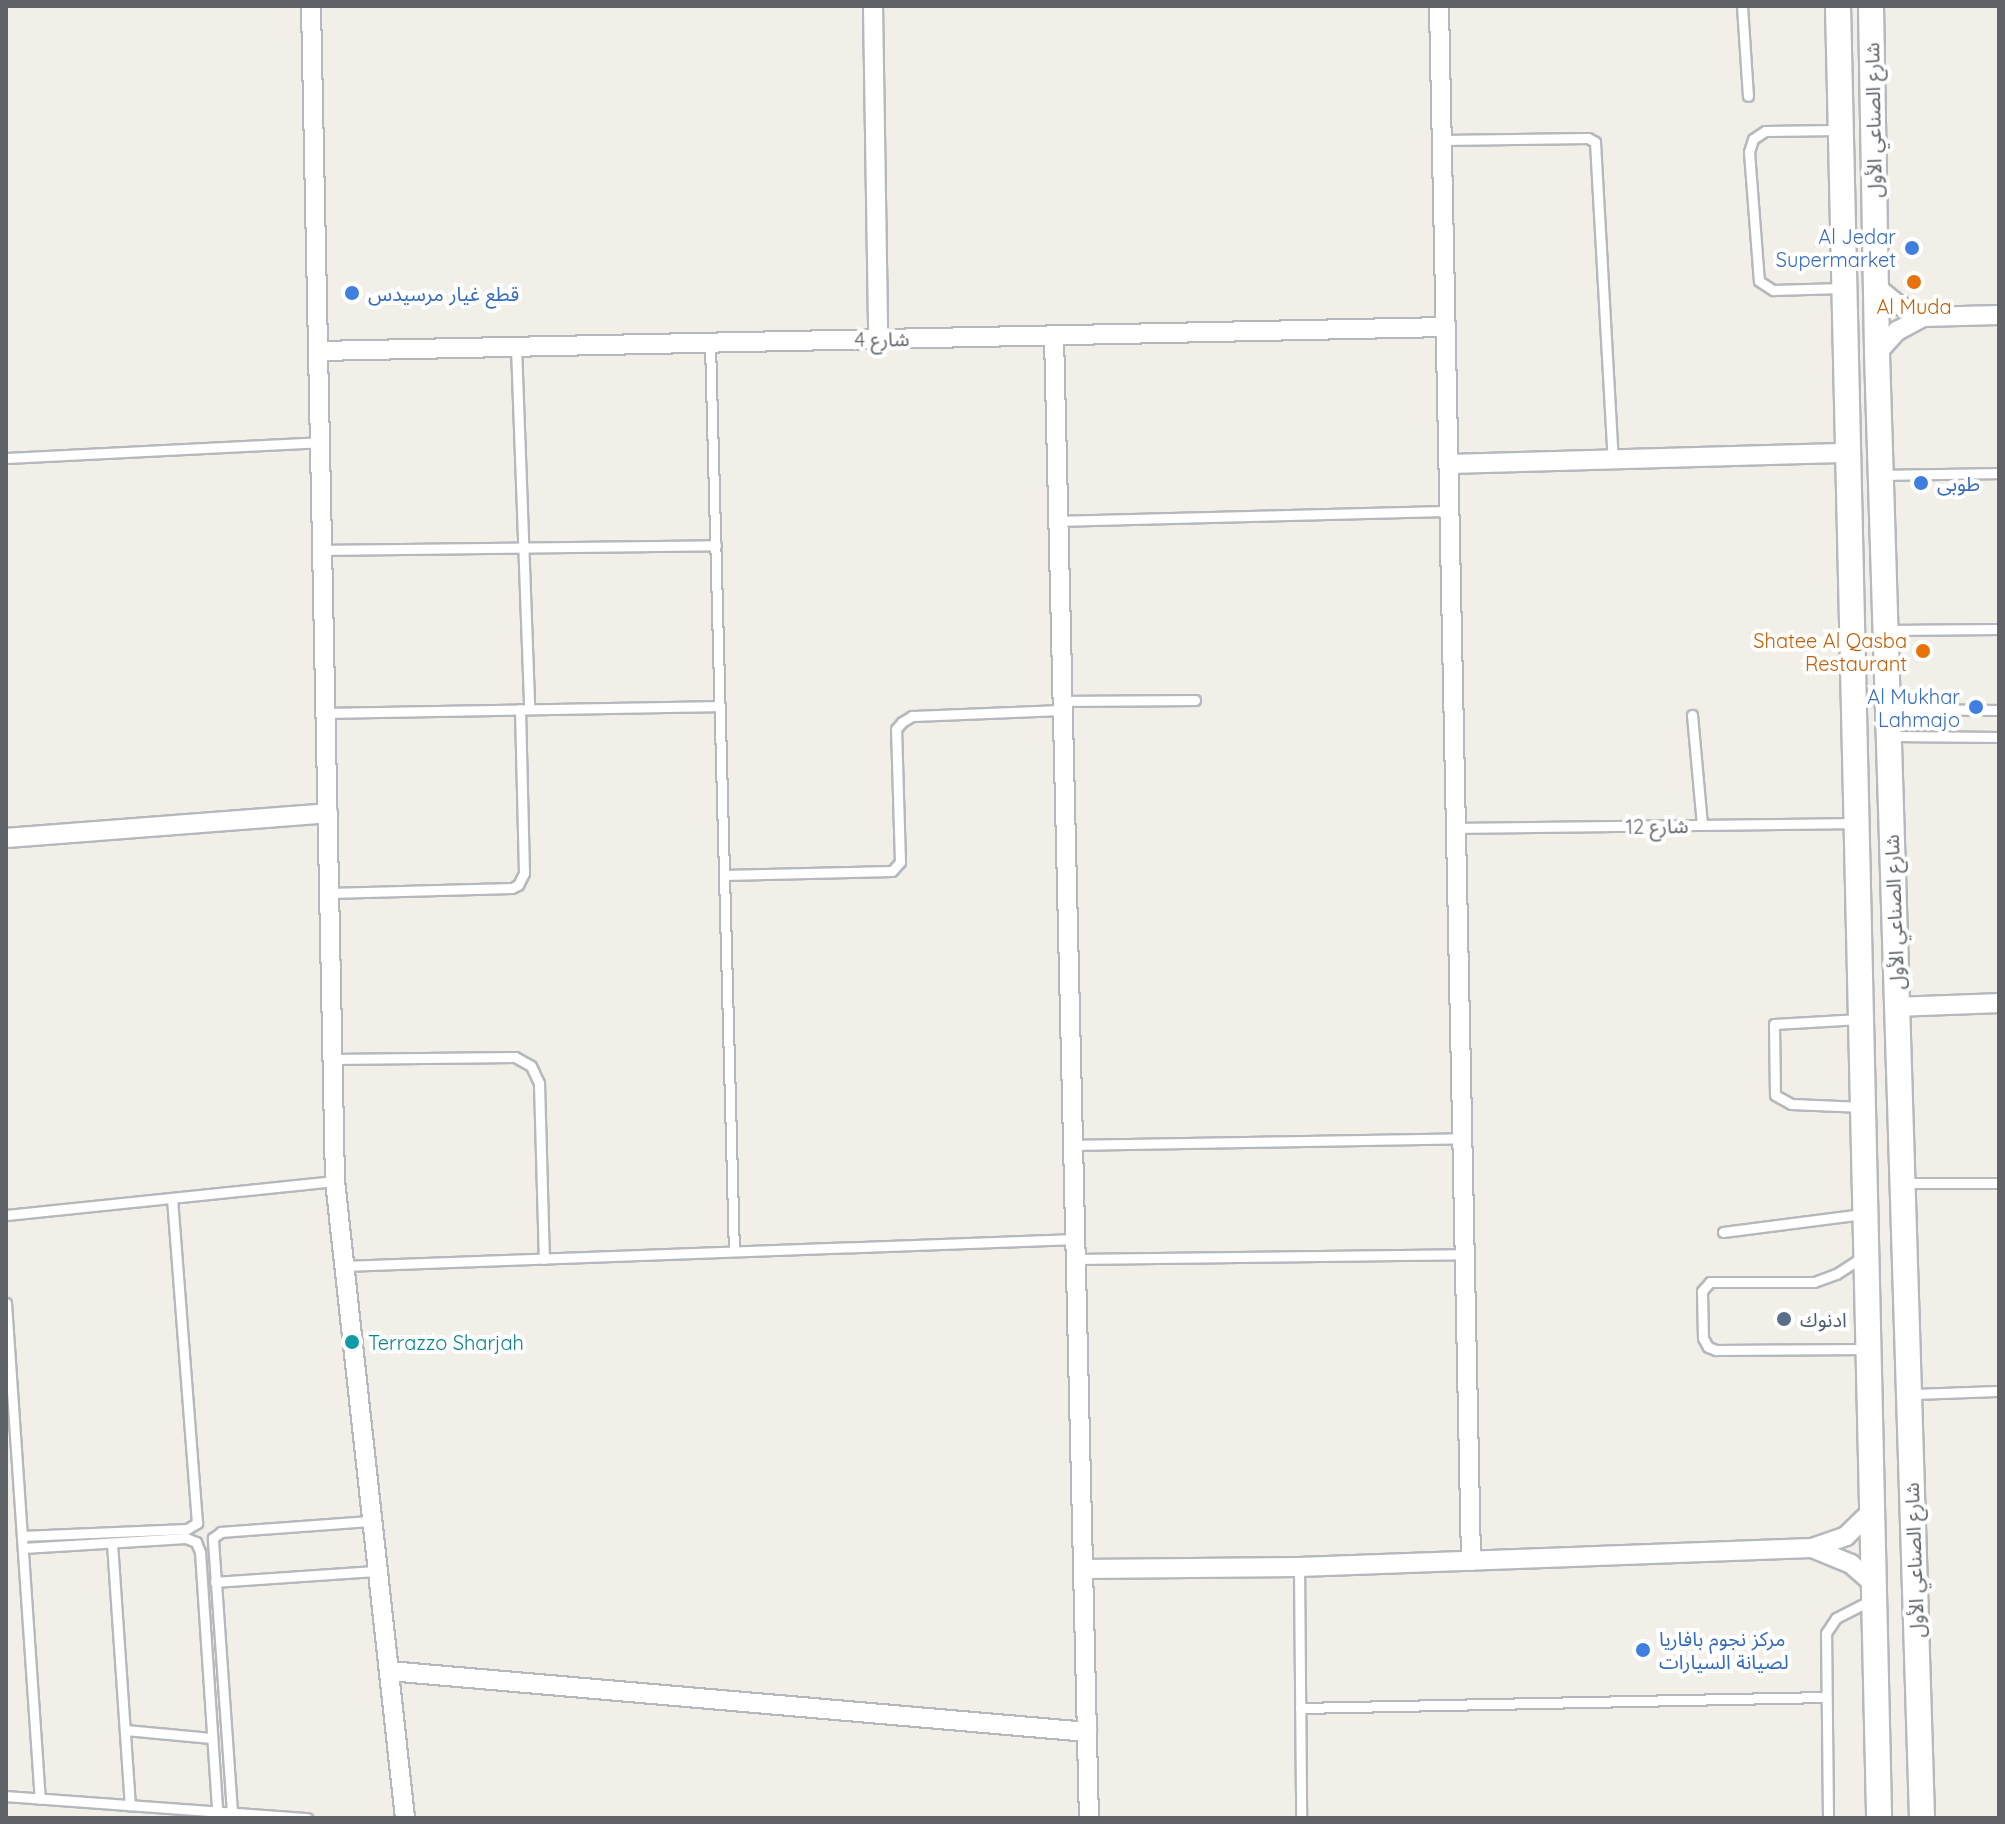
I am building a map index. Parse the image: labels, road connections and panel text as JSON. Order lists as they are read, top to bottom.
{
  "streets": {
    "main road": ["شارع الصناعي الأول"],
    "street": ["شارع 4"],
    "lane": ["شارع 12"]
  },
  "crossings": [
    ["شارع الصناعي الأول", "شارع 12"]
  ],
  "places": [
    "Al Jedar Supermarket",
    "Al Muda",
    "قطع غيار مرسيدس",
    "طوبى",
    "Shatee Al Qasba Restaurant",
    "Al Mukhar Lahmajo",
    "ادنوك",
    "Terrazzo Sharjah",
    "مركز نجوم بافاريا لصيانة السيارات"
  ]
}
